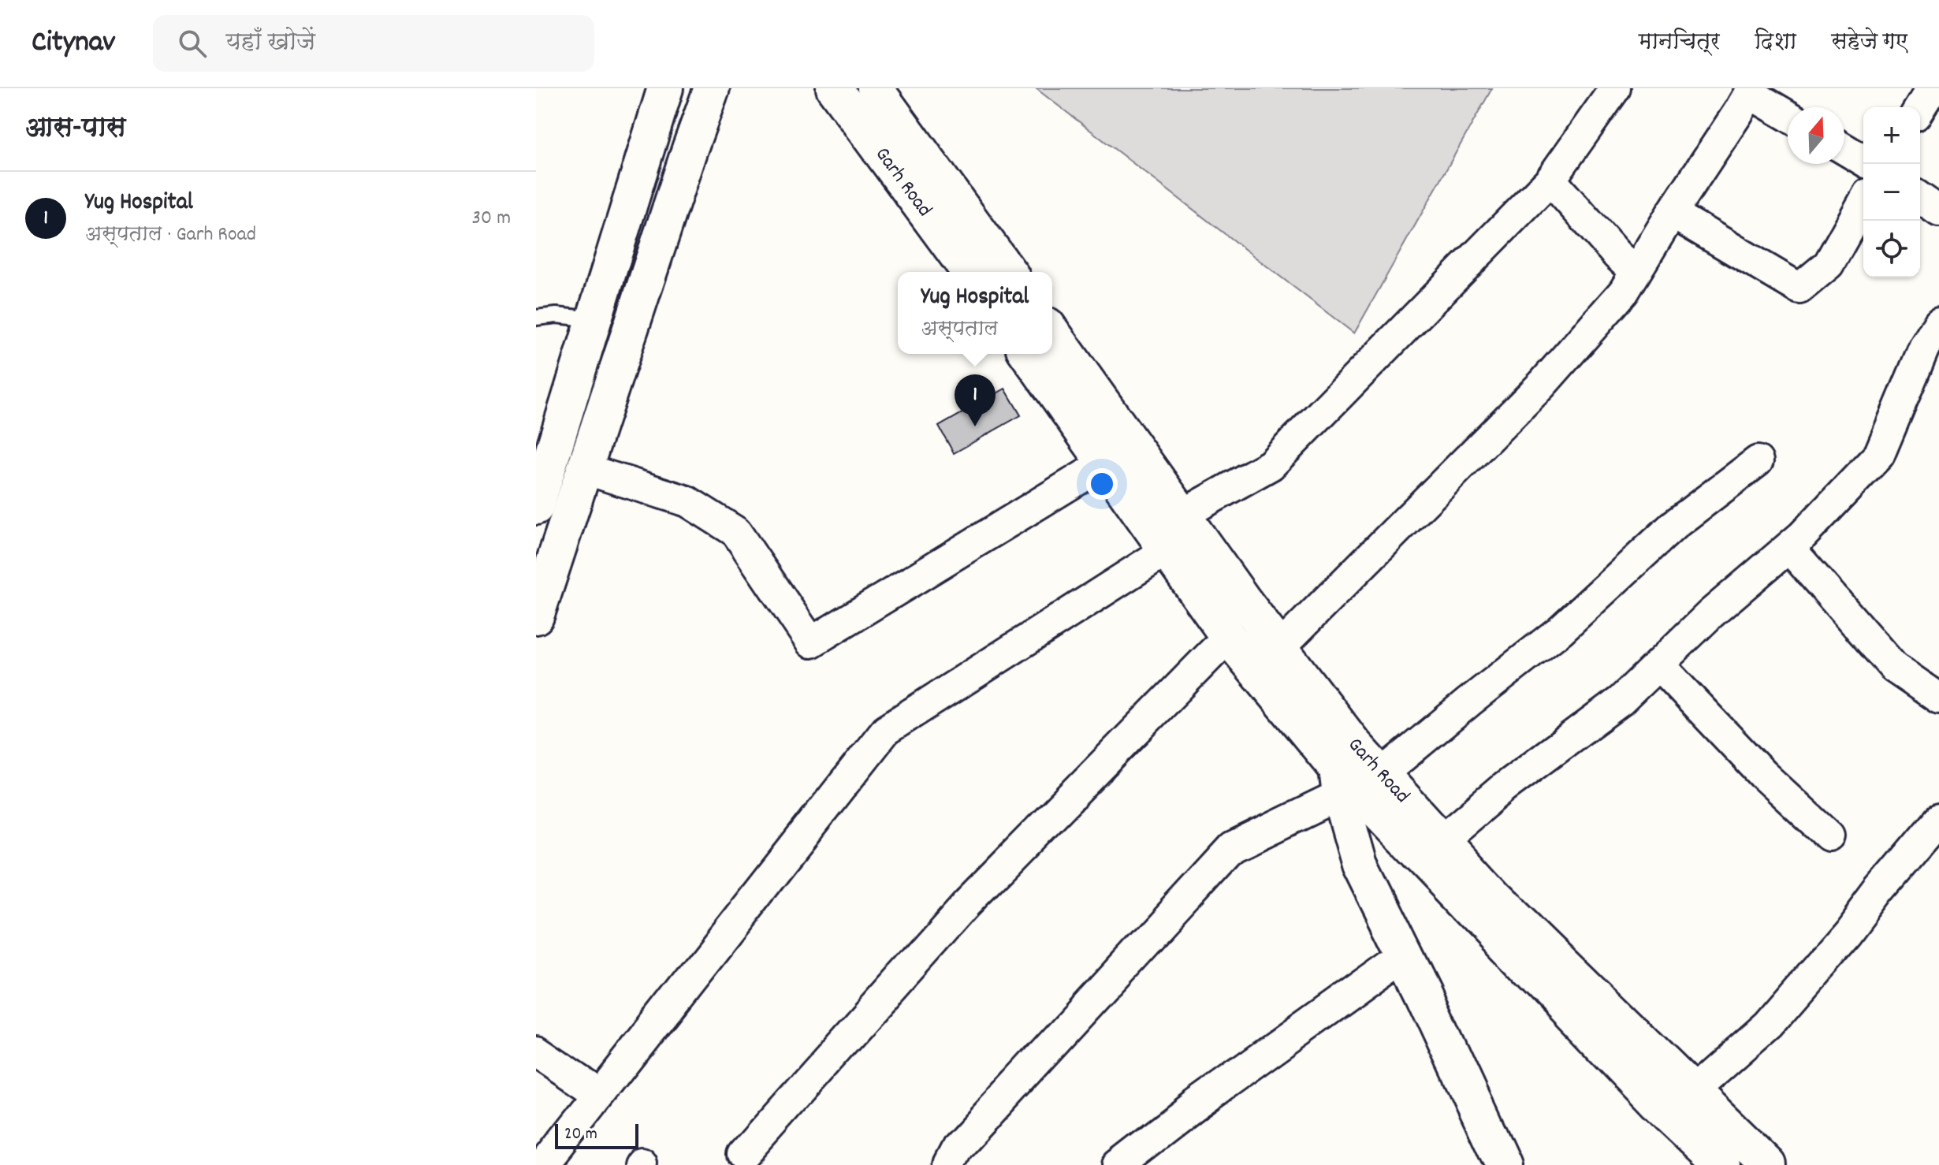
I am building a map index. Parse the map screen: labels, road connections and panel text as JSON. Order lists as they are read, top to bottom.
{
  "streets": {
    "main road": ["Garh Road"]
  },
  "scale_bar": "20 m",
  "north": "top",
  "page": {
    "header": "Citynav",
    "search": "यहाँ खोजें",
    "nav": ["मानचित्र", "दिशा", "सहेजे गए"],
    "heading": "आस-पास",
    "map_buttons": ["+", "−"],
    "list": [
      {
        "mark": "1",
        "name": "Yug Hospital",
        "note": "अस्पताल · Garh Road",
        "value": "30 m"
      }
    ],
    "popup": ["Yug Hospital", "अस्पताल"],
    "pins": "1",
    "scale": "20 m"
  }
}
